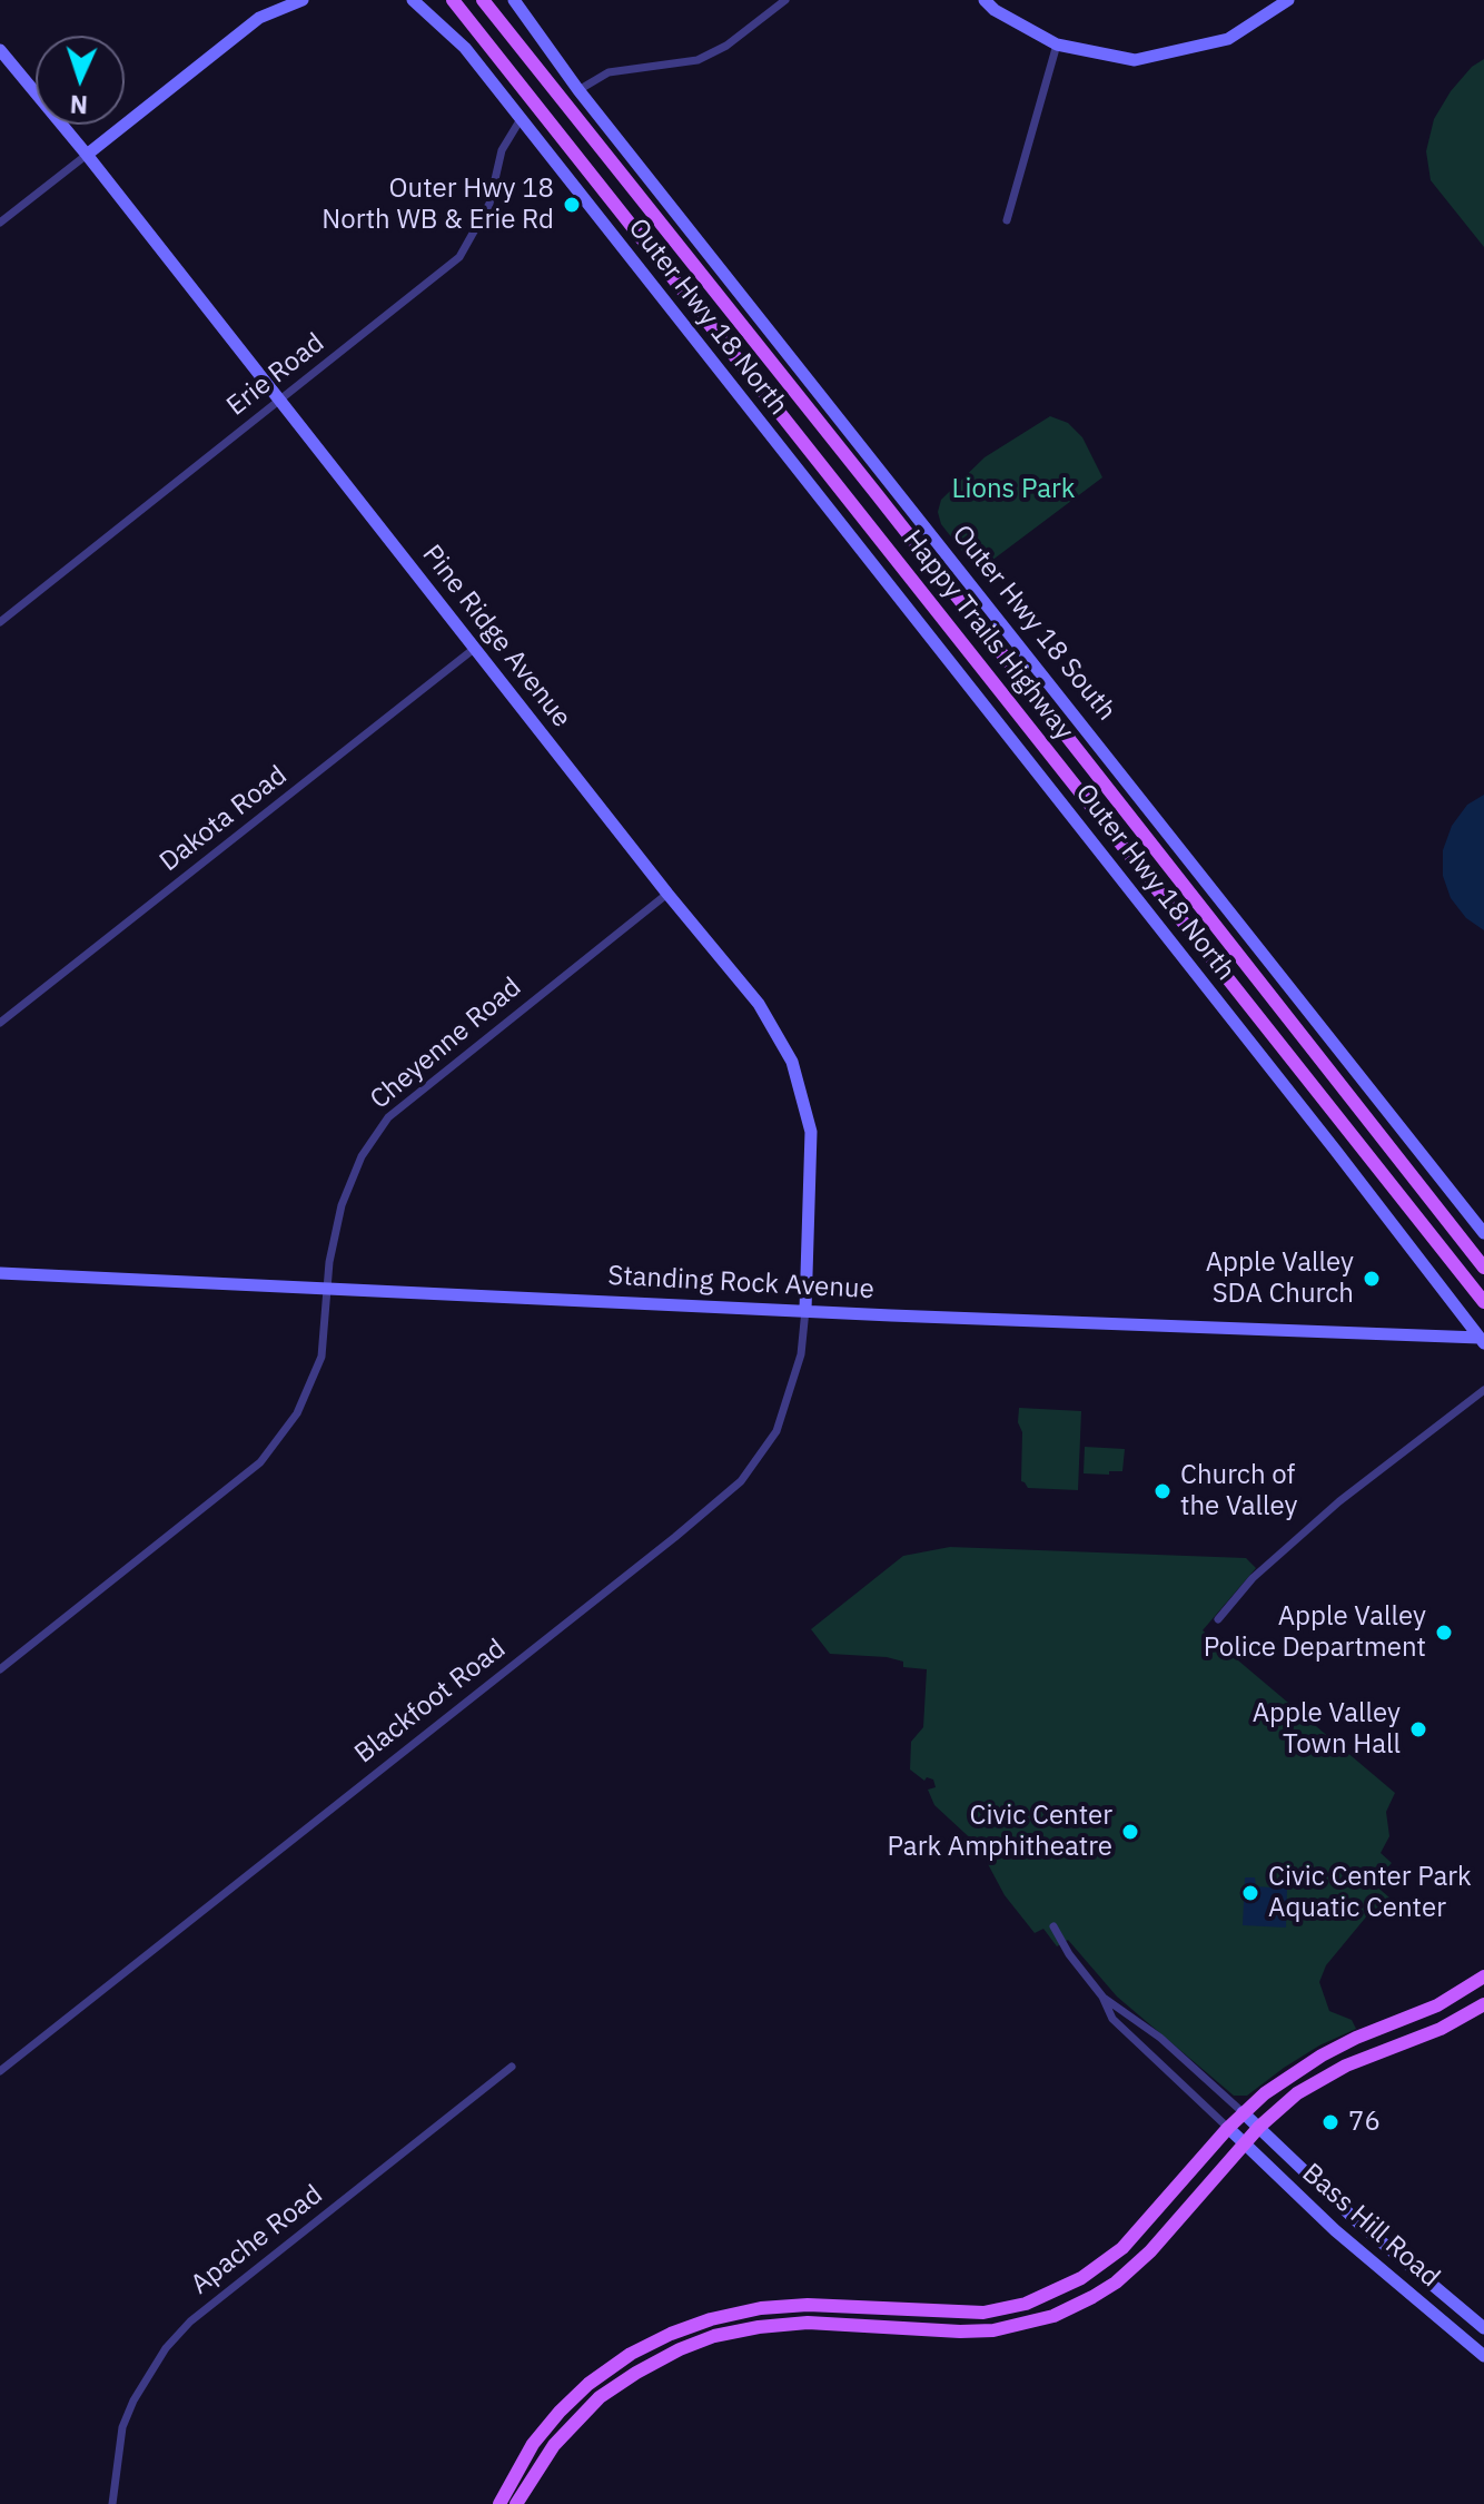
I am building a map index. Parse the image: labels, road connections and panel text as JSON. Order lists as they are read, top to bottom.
{
  "streets": {
    "main road": ["Happy Trails Highway"],
    "street": [
      "Outer Hwy 18 North",
      "Erie Road",
      "Outer Hwy 18 South",
      "Pine Ridge Avenue",
      "Dakota Road",
      "Cheyenne Road",
      "Standing Rock Avenue",
      "Blackfoot Road",
      "Bass Hill Road",
      "Apache Road"
    ]
  },
  "crossings": [
    ["Outer Hwy 18 North", "Erie Road"],
    ["Outer Hwy 18 North", "Standing Rock Avenue"],
    ["Erie Road", "Pine Ridge Avenue"],
    ["Pine Ridge Avenue", "Dakota Road"],
    ["Pine Ridge Avenue", "Cheyenne Road"],
    ["Pine Ridge Avenue", "Standing Rock Avenue"],
    ["Pine Ridge Avenue", "Blackfoot Road"],
    ["Cheyenne Road", "Standing Rock Avenue"],
    ["Standing Rock Avenue", "Blackfoot Road"]
  ],
  "parks": ["Lions Park"],
  "places": [
    "Outer Hwy 18 North WB & Erie Rd",
    "Apple Valley SDA Church",
    "Church of the Valley",
    "Apple Valley Police Department",
    "Apple Valley Town Hall",
    "Civic Center Park Amphitheatre",
    "Civic Center Park Aquatic Center",
    "76"
  ],
  "north": "bottom"
}
